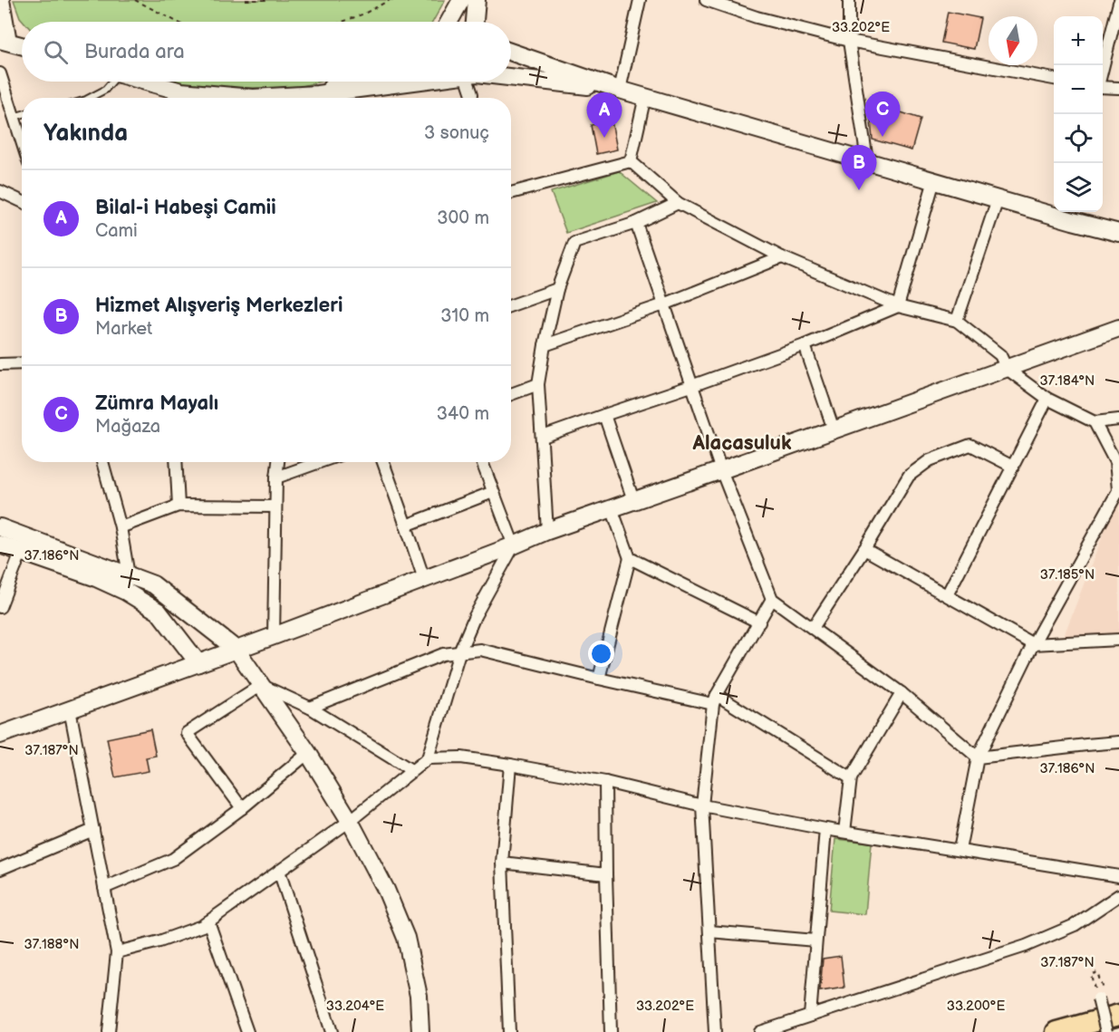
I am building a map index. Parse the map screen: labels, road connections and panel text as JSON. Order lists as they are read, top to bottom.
{
  "districts": ["Alacasuluk"],
  "north": "bottom",
  "page": {
    "map_buttons": ["+", "−"],
    "search": "Burada ara",
    "pins": ["C", "A", "B"],
    "heading": ["Yakında", "3 sonuç"],
    "list": [
      {
        "mark": "A",
        "name": "Bilal-i Habeşi Camii",
        "note": "Cami",
        "value": "300 m"
      },
      {
        "mark": "B",
        "name": "Hizmet Alışveriş Merkezleri",
        "note": "Market",
        "value": "310 m"
      },
      {
        "mark": "C",
        "name": "Zümra Mayalı",
        "note": "Mağaza",
        "value": "340 m"
      }
    ]
  },
  "coordinates": [
    "33.202°E",
    "37.184°N",
    "37.186°N",
    "37.185°N",
    "37.187°N",
    "37.188°N",
    "33.204°E",
    "33.200°E"
  ]
}
